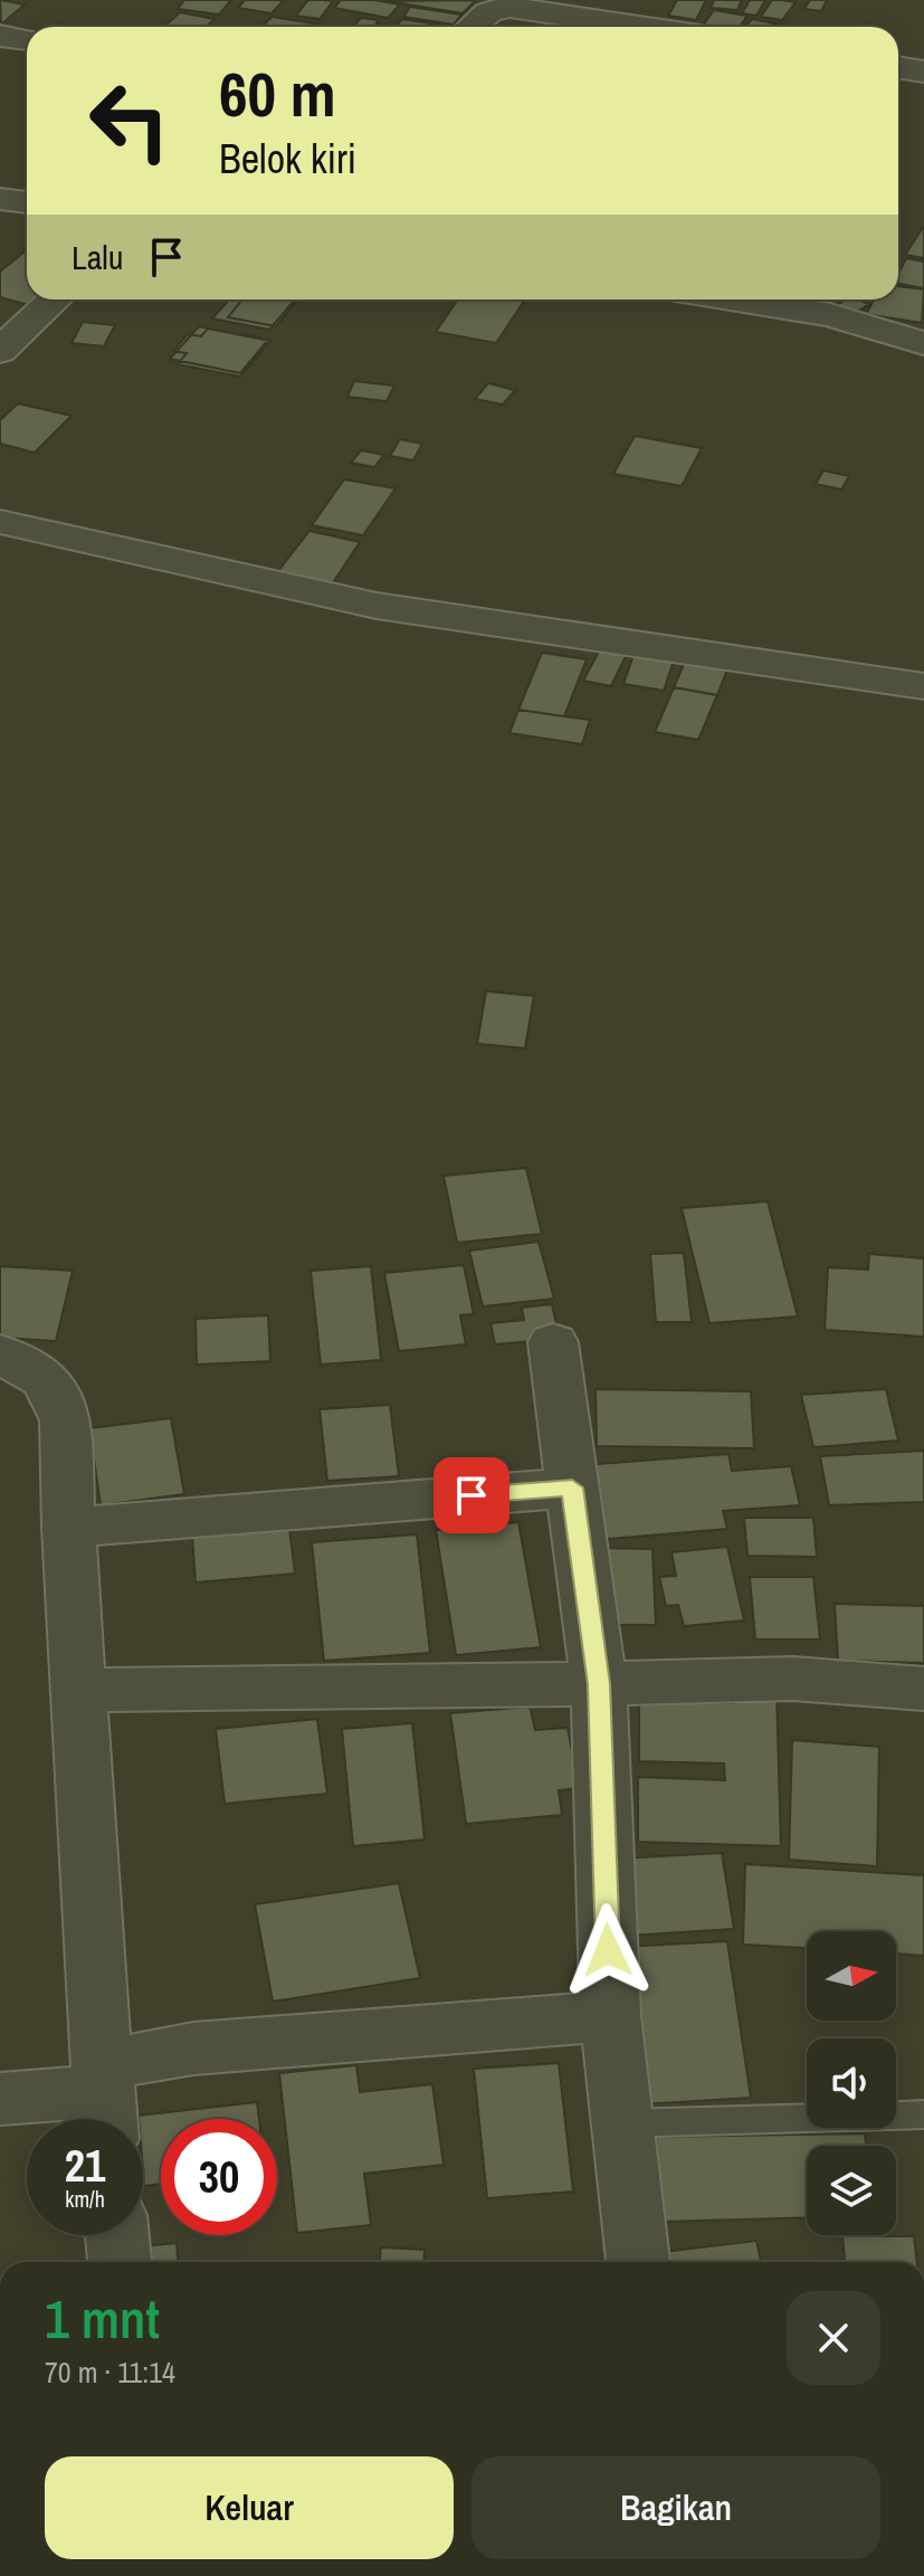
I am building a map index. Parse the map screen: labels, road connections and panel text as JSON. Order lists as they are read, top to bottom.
{
  "north": "right",
  "page": {
    "turn": ["60 m", "Belok kiri"],
    "then": "Lalu",
    "speed": "21 km/h",
    "limit": "30",
    "heading": ["1 mnt", "70 m · 11:14"],
    "buttons": ["Keluar", "Bagikan"]
  }
}
